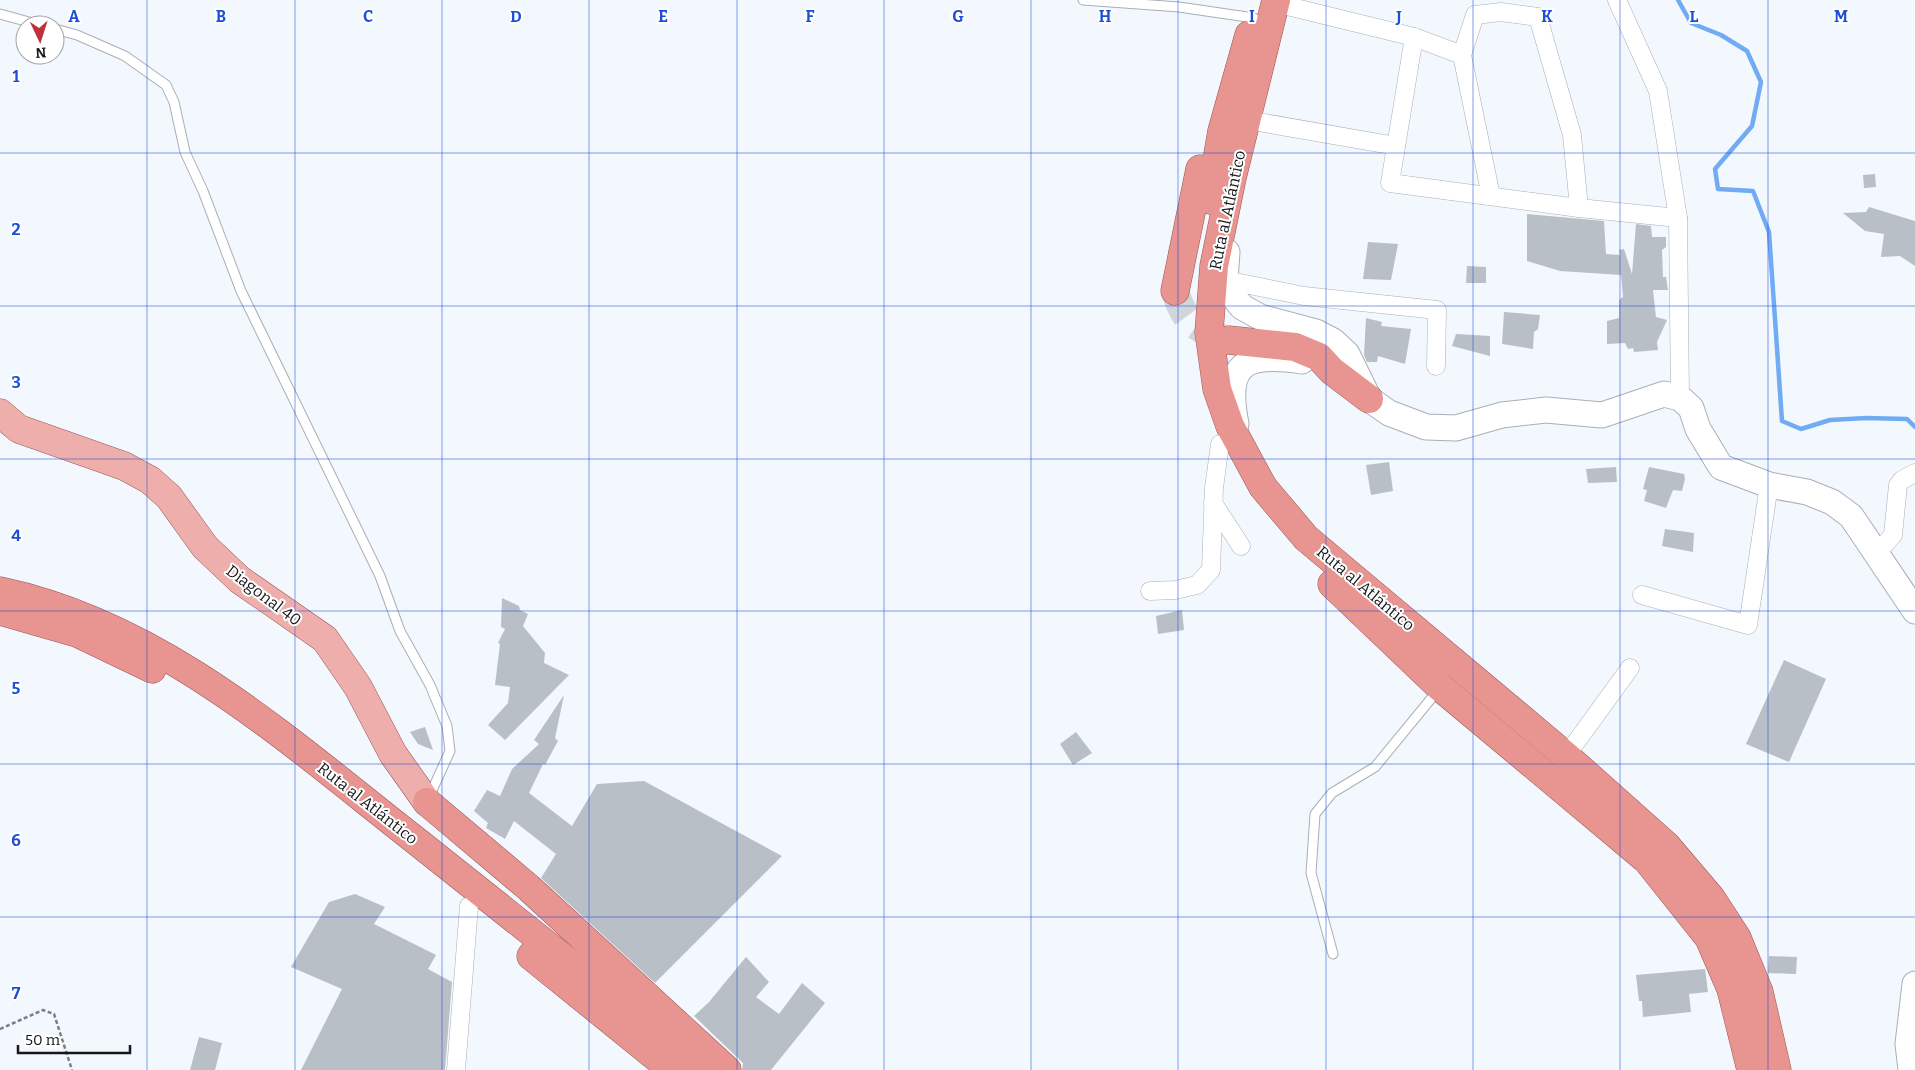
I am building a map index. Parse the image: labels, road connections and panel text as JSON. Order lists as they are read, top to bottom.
{
  "streets": {
    "highway": ["Ruta al Atlántico"],
    "main road": ["Diagonal 40"]
  },
  "scale_bar": "50 m",
  "north": "bottom",
  "grid": {
    "columns": [
      "A",
      "B",
      "C",
      "D",
      "E",
      "F",
      "G",
      "H",
      "I",
      "J",
      "K",
      "L",
      "M"
    ],
    "rows": [
      "1",
      "2",
      "3",
      "4",
      "5",
      "6",
      "7"
    ]
  }
}
